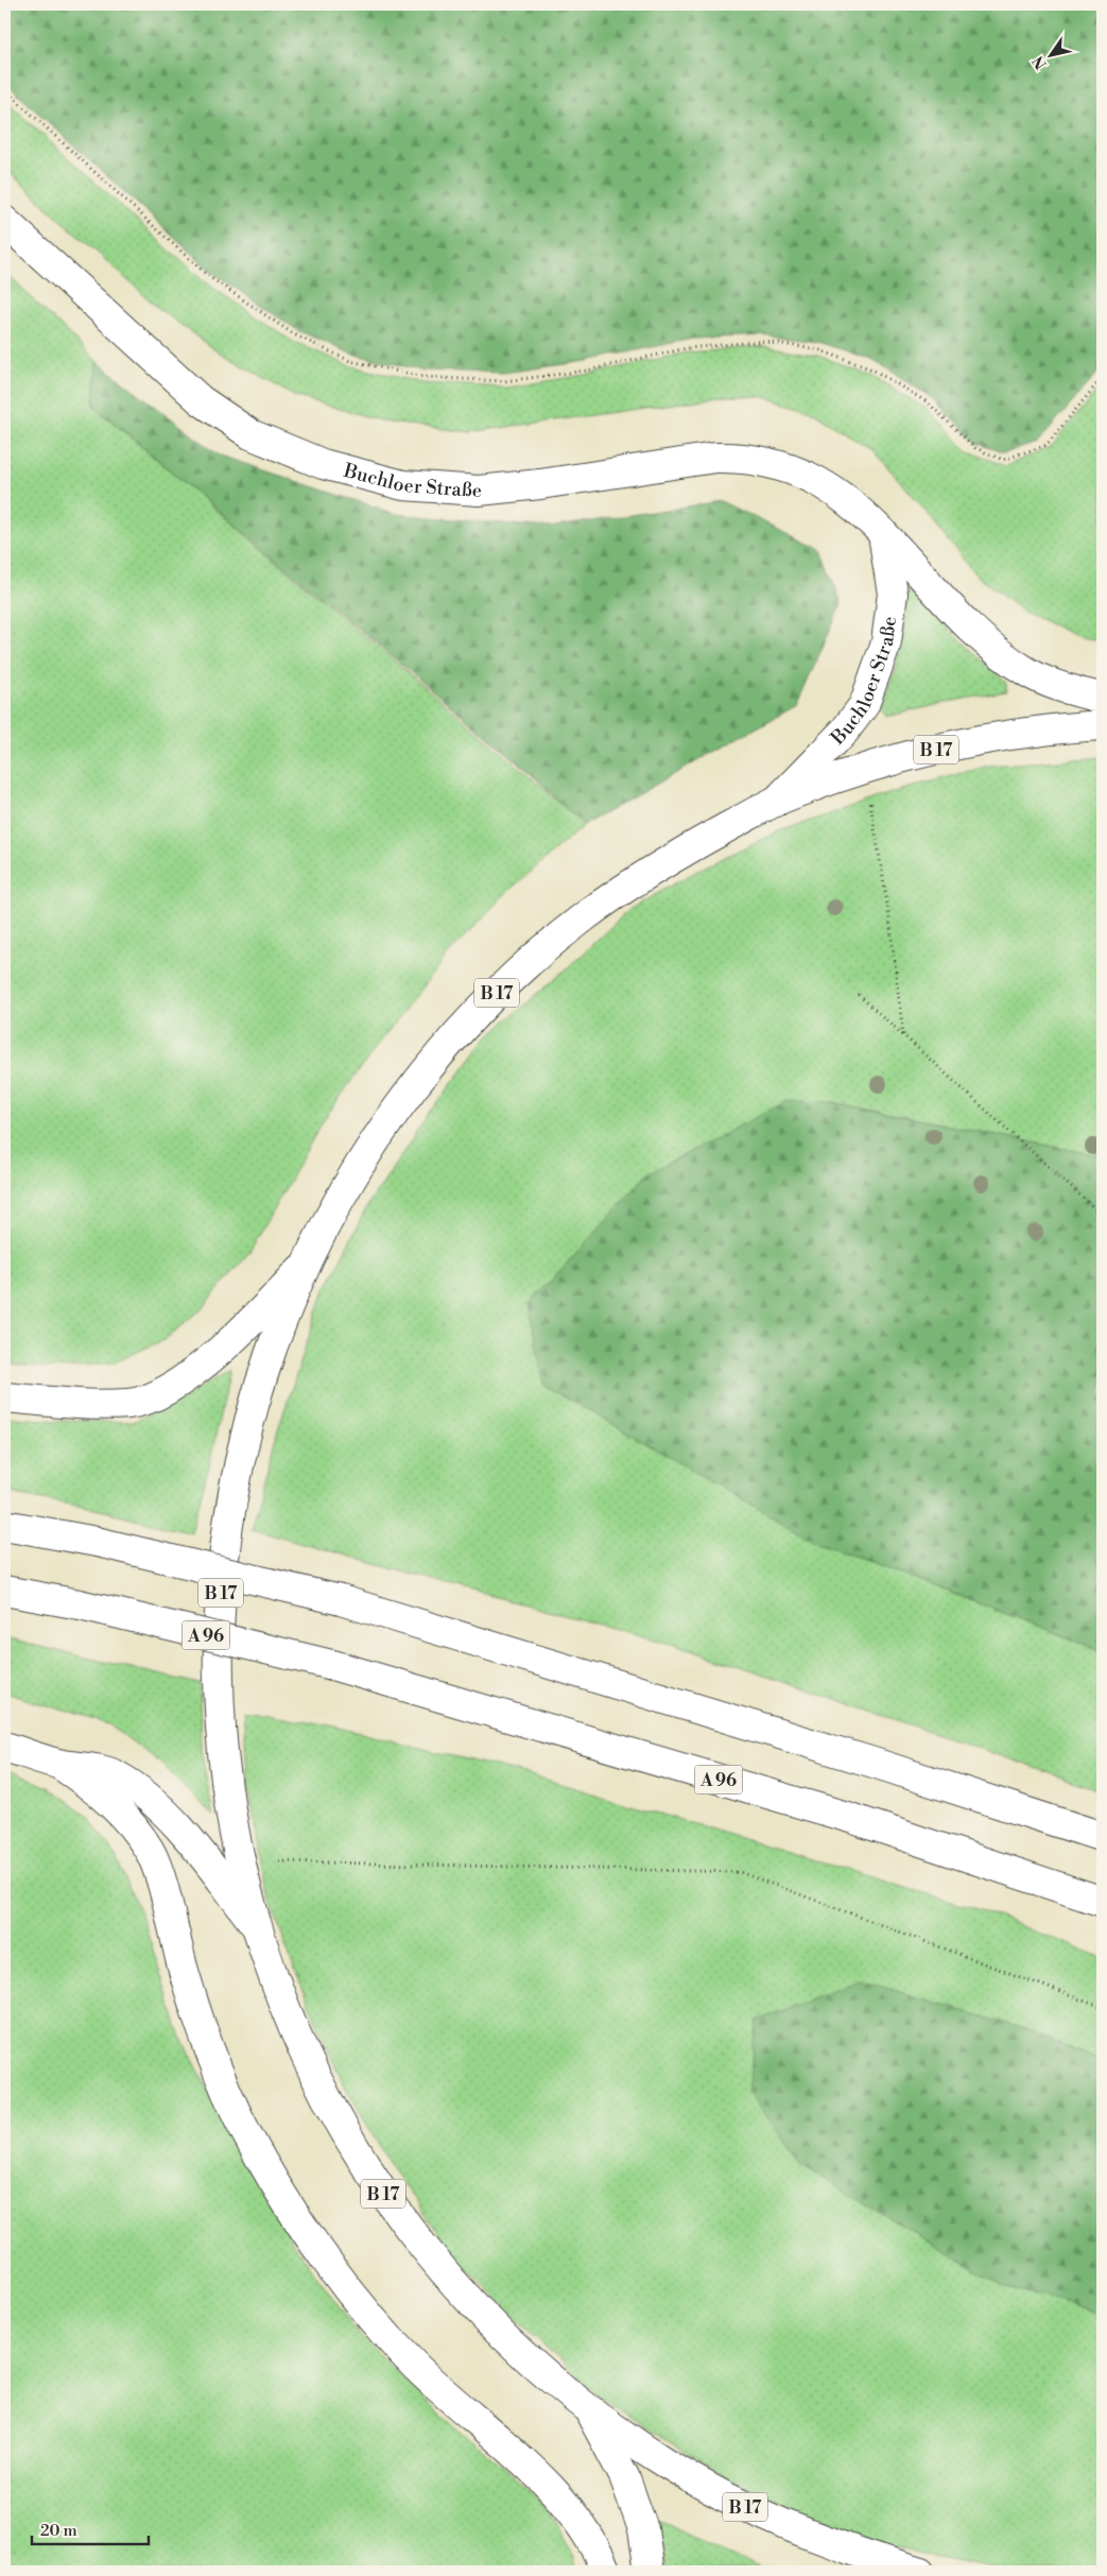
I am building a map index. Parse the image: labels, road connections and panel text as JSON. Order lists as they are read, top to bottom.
{
  "streets": {
    "main road": ["Buchloer Straße", "B 17", "A 96"]
  },
  "crossings": [
    ["Buchloer Straße", "B 17"]
  ],
  "scale_bar": "20 m",
  "north": "bottom left"
}
